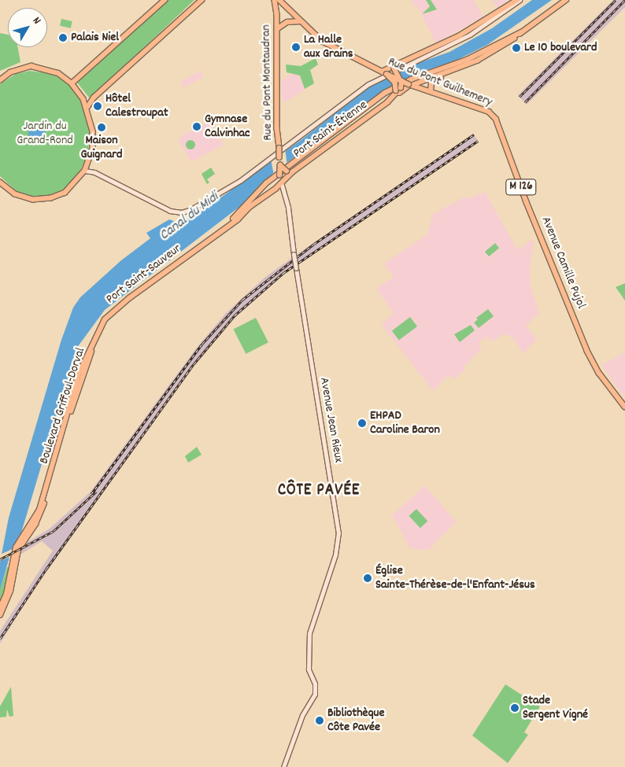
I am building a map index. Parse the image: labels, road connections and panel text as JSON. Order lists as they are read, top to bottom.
{
  "streets": {
    "main road": [
      "Rue du Pont Montaudran",
      "Rue du Pont Guilhemery",
      "Port Saint-Étienne",
      "M 126",
      "Avenue Camille Pujol",
      "Port Saint-Sauveur",
      "Boulevard Griffoul-Dorval",
      "Avenue Jean Rieux"
    ]
  },
  "crossings": [
    ["Rue du Pont Montaudran", "Port Saint-Étienne"],
    ["Rue du Pont Montaudran", "Port Saint-Sauveur"],
    ["Rue du Pont Montaudran", "Avenue Jean Rieux"],
    ["Rue du Pont Guilhemery", "Port Saint-Étienne"],
    ["Rue du Pont Guilhemery", "Avenue Camille Pujol"],
    ["Port Saint-Étienne", "Port Saint-Sauveur"],
    ["Port Saint-Étienne", "Avenue Jean Rieux"],
    ["Port Saint-Sauveur", "Boulevard Griffoul-Dorval"],
    ["Port Saint-Sauveur", "Avenue Jean Rieux"]
  ],
  "districts": ["CÔTE PAVÉE"],
  "water": ["Canal du Midi"],
  "parks": ["Jardin du Grand-Rond"],
  "places": [
    "Palais Niel",
    "La Halle aux Grains",
    "Le 10 boulevard",
    "Hôtel Calestroupat",
    "Gymnase Calvinhac",
    "Maison Guignard",
    "EHPAD Caroline Baron",
    "Église Sainte-Thérèse-de-l'Enfant-Jésus",
    "Stade Sergent Vigné",
    "Bibliothèque Côte Pavée"
  ],
  "north": "top right"
}
